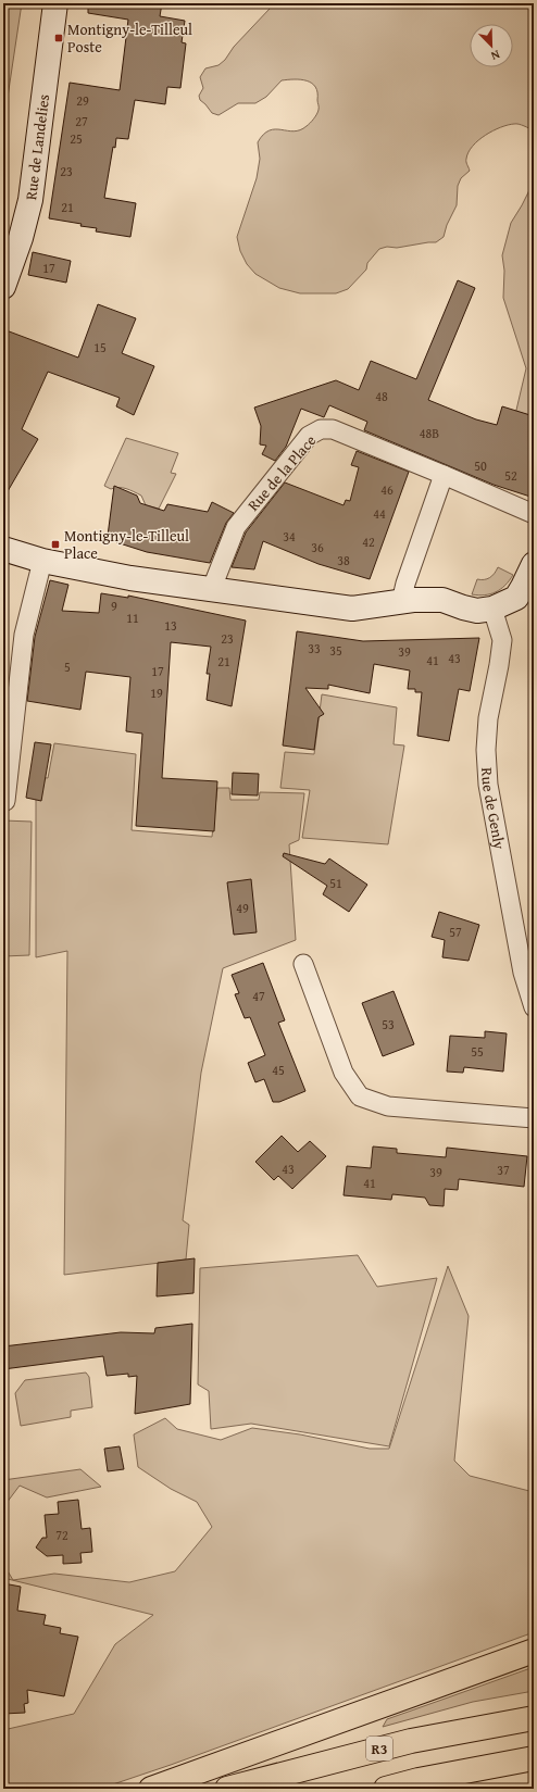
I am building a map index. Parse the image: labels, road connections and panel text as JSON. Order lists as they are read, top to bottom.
{
  "streets": {
    "highway": ["R3"],
    "main road": ["Rue de Landelies"],
    "street": ["Rue de la Place", "Rue de Genly"]
  },
  "places": {
    "transit": ["Montigny-le-Tilleul Poste", "Montigny-le-Tilleul Place"]
  },
  "house_numbers": [
    "29",
    "27",
    "25",
    "23",
    "21",
    "17",
    "15",
    "48",
    "48B",
    "50",
    "52",
    "46",
    "44",
    "34",
    "42",
    "36",
    "38",
    "9",
    "11",
    "13",
    "23",
    "33",
    "35",
    "39",
    "43",
    "41",
    "21",
    "5",
    "17",
    "19",
    "51",
    "49",
    "57",
    "47",
    "53",
    "55",
    "45",
    "43",
    "37",
    "39",
    "41",
    "72"
  ],
  "north": "bottom right"
}
